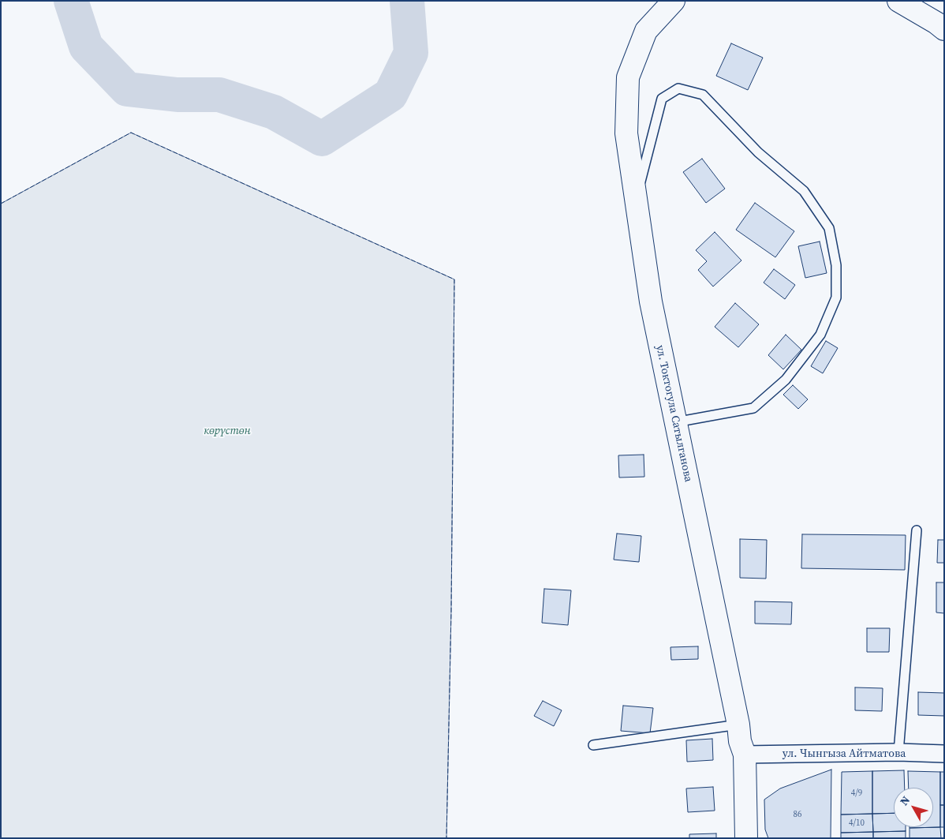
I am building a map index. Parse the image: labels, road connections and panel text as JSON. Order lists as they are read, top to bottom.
{
  "streets": {
    "main road": ["ул. Токтогула Сатылганова"],
    "street": ["ул. Чынгыза Айтматова"]
  },
  "crossings": [
    ["ул. Токтогула Сатылганова", "ул. Чынгыза Айтматова"]
  ],
  "parks": ["көрүстөн"],
  "house_numbers": ["4/9", "86", "4/10"],
  "north": "top left"
}
